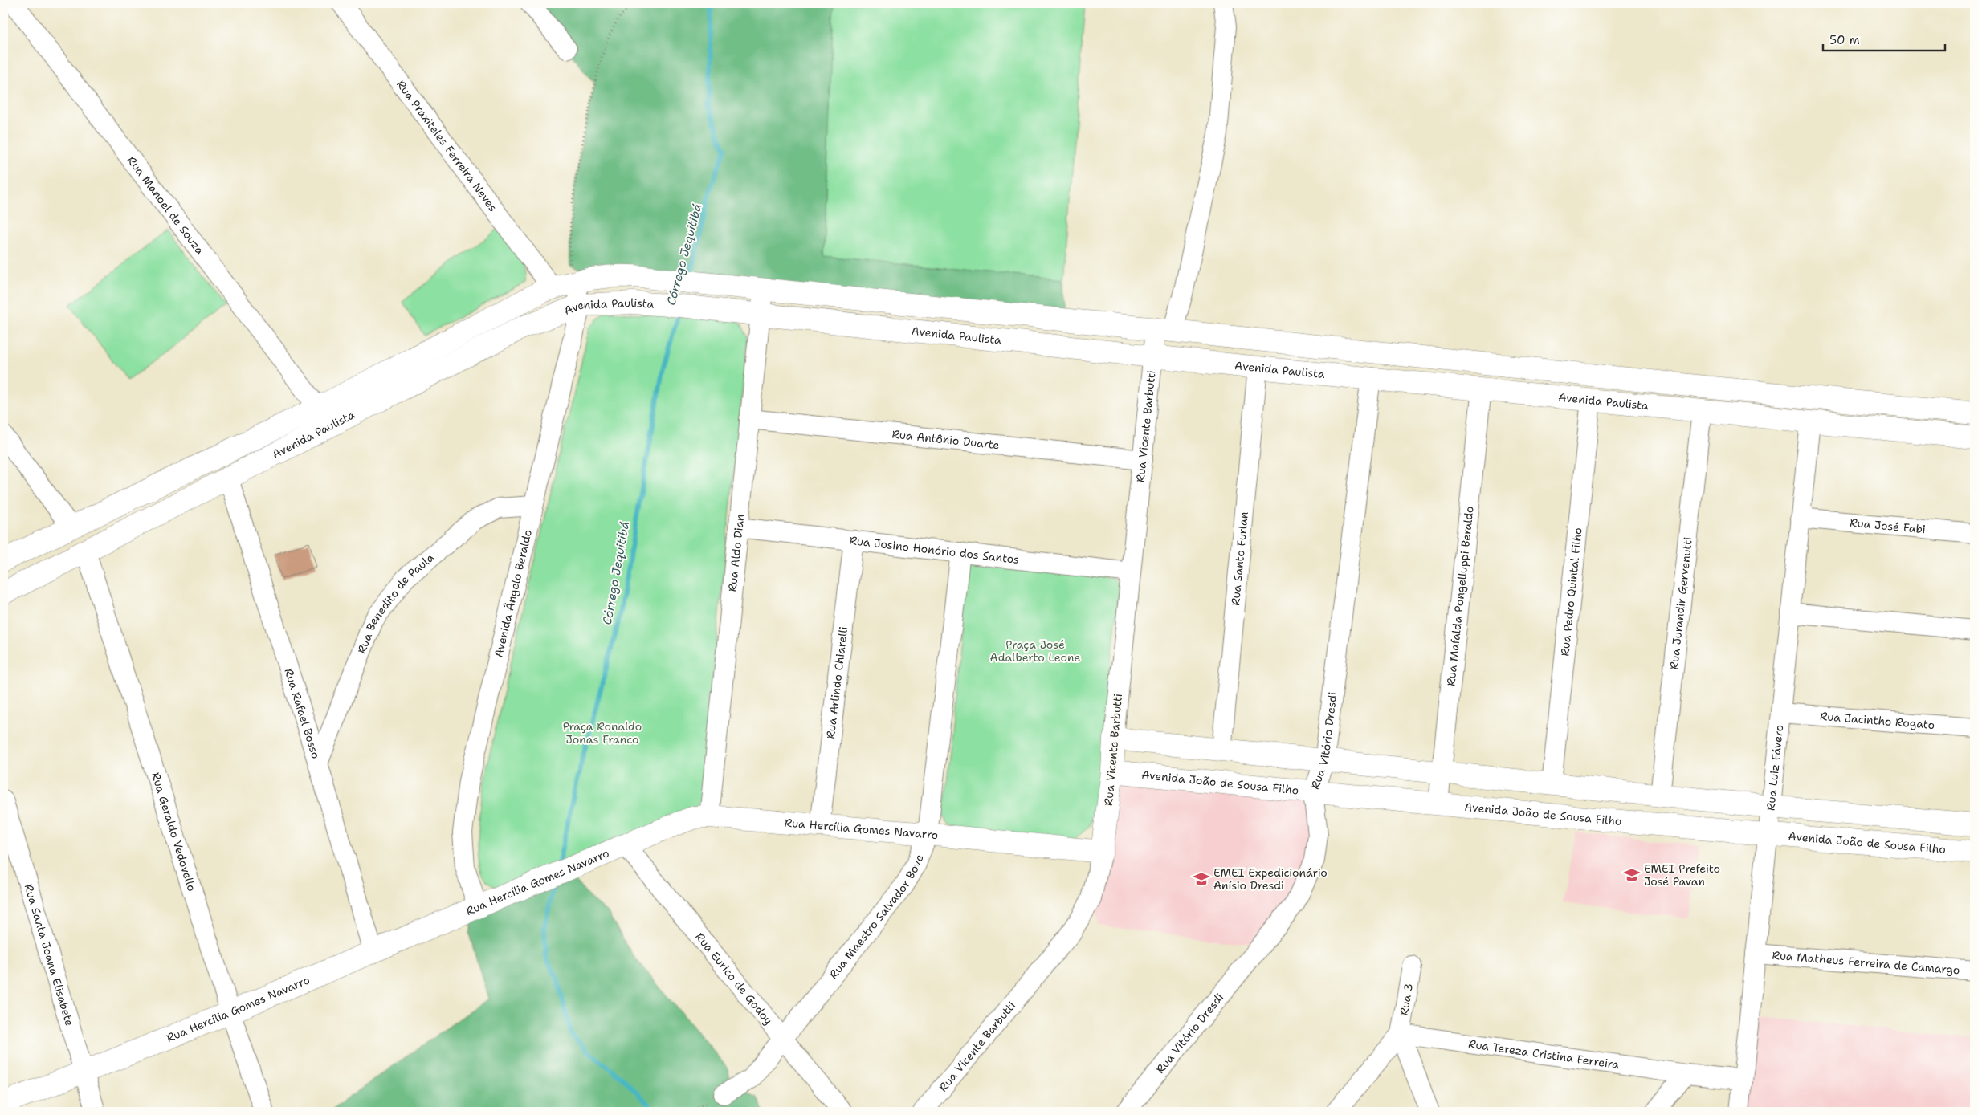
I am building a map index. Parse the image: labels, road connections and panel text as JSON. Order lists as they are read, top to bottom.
{
  "streets": {
    "street": [
      "Rua Praxiteles Ferreira Neves",
      "Rua Manoel de Souza",
      "Avenida Paulista",
      "Rua Vicente Barbutti",
      "Rua Antônio Duarte",
      "Rua José Fabi",
      "Rua Josino Honório dos Santos",
      "Rua Aldo Dian",
      "Rua Santo Furlan",
      "Rua Pedro Quintal Filho",
      "Avenida Ângelo Beraldo",
      "Rua Mafalda Pongelluppi Beraldo",
      "Rua Jurandir Gervenutti",
      "Rua Benedito de Paula",
      "Rua Arlindo Chiarelli",
      "Rua Rafael Bosso",
      "Rua Jacintho Rogato",
      "Rua Vitório Dresdi",
      "Rua Luiz Fávero",
      "Avenida João de Sousa Filho",
      "Rua Hercília Gomes Navarro",
      "Rua Geraldo Vedovello",
      "Rua Maestro Salvador Bove",
      "Rua Santa Joana Elisabete",
      "Rua Matheus Ferreira de Camargo",
      "Rua Eurico de Godoy",
      "Rua 3",
      "Rua Tereza Cristina Ferreira"
    ]
  },
  "crossings": [
    ["Rua Praxiteles Ferreira Neves", "Avenida Paulista"],
    ["Rua Manoel de Souza", "Avenida Paulista"],
    ["Avenida Paulista", "Rua Vicente Barbutti"],
    ["Avenida Paulista", "Rua Aldo Dian"],
    ["Avenida Paulista", "Rua Santo Furlan"],
    ["Avenida Paulista", "Rua Pedro Quintal Filho"],
    ["Avenida Paulista", "Avenida Ângelo Beraldo"],
    ["Avenida Paulista", "Rua Mafalda Pongelluppi Beraldo"],
    ["Avenida Paulista", "Rua Jurandir Gervenutti"],
    ["Avenida Paulista", "Rua Rafael Bosso"],
    ["Avenida Paulista", "Rua Vitório Dresdi"],
    ["Avenida Paulista", "Rua Luiz Fávero"],
    ["Avenida Paulista", "Rua Geraldo Vedovello"],
    ["Rua Vicente Barbutti", "Rua Antônio Duarte"],
    ["Rua Vicente Barbutti", "Rua Josino Honório dos Santos"],
    ["Rua Vicente Barbutti", "Avenida João de Sousa Filho"],
    ["Rua Vicente Barbutti", "Rua Hercília Gomes Navarro"],
    ["Rua Antônio Duarte", "Rua Aldo Dian"],
    ["Rua José Fabi", "Rua Luiz Fávero"],
    ["Rua Josino Honório dos Santos", "Rua Aldo Dian"],
    ["Rua Josino Honório dos Santos", "Rua Arlindo Chiarelli"],
    ["Rua Josino Honório dos Santos", "Rua Maestro Salvador Bove"],
    ["Rua Aldo Dian", "Rua Hercília Gomes Navarro"],
    ["Avenida Ângelo Beraldo", "Rua Benedito de Paula"],
    ["Avenida Ângelo Beraldo", "Rua Hercília Gomes Navarro"],
    ["Rua Mafalda Pongelluppi Beraldo", "Avenida João de Sousa Filho"],
    ["Rua Benedito de Paula", "Rua Rafael Bosso"],
    ["Rua Arlindo Chiarelli", "Rua Hercília Gomes Navarro"],
    ["Rua Rafael Bosso", "Rua Hercília Gomes Navarro"],
    ["Rua Jacintho Rogato", "Rua Luiz Fávero"],
    ["Rua Vitório Dresdi", "Avenida João de Sousa Filho"],
    ["Rua Luiz Fávero", "Avenida João de Sousa Filho"],
    ["Rua Luiz Fávero", "Rua Matheus Ferreira de Camargo"],
    ["Rua Luiz Fávero", "Rua Tereza Cristina Ferreira"],
    ["Rua Hercília Gomes Navarro", "Rua Geraldo Vedovello"],
    ["Rua Hercília Gomes Navarro", "Rua Maestro Salvador Bove"],
    ["Rua Hercília Gomes Navarro", "Rua Santa Joana Elisabete"],
    ["Rua Hercília Gomes Navarro", "Rua Eurico de Godoy"],
    ["Rua Maestro Salvador Bove", "Rua Eurico de Godoy"],
    ["Rua 3", "Rua Tereza Cristina Ferreira"]
  ],
  "water": ["Córrego Jequitibá"],
  "parks": ["Praça José Adalberto Leone", "Praça Ronaldo Jonas Franco"],
  "places": {
    "school or university": ["EMEI Prefeito José Pavan", "EMEI Expedicionário Anísio Dresdi"]
  },
  "scale_bar": "50 m"
}
